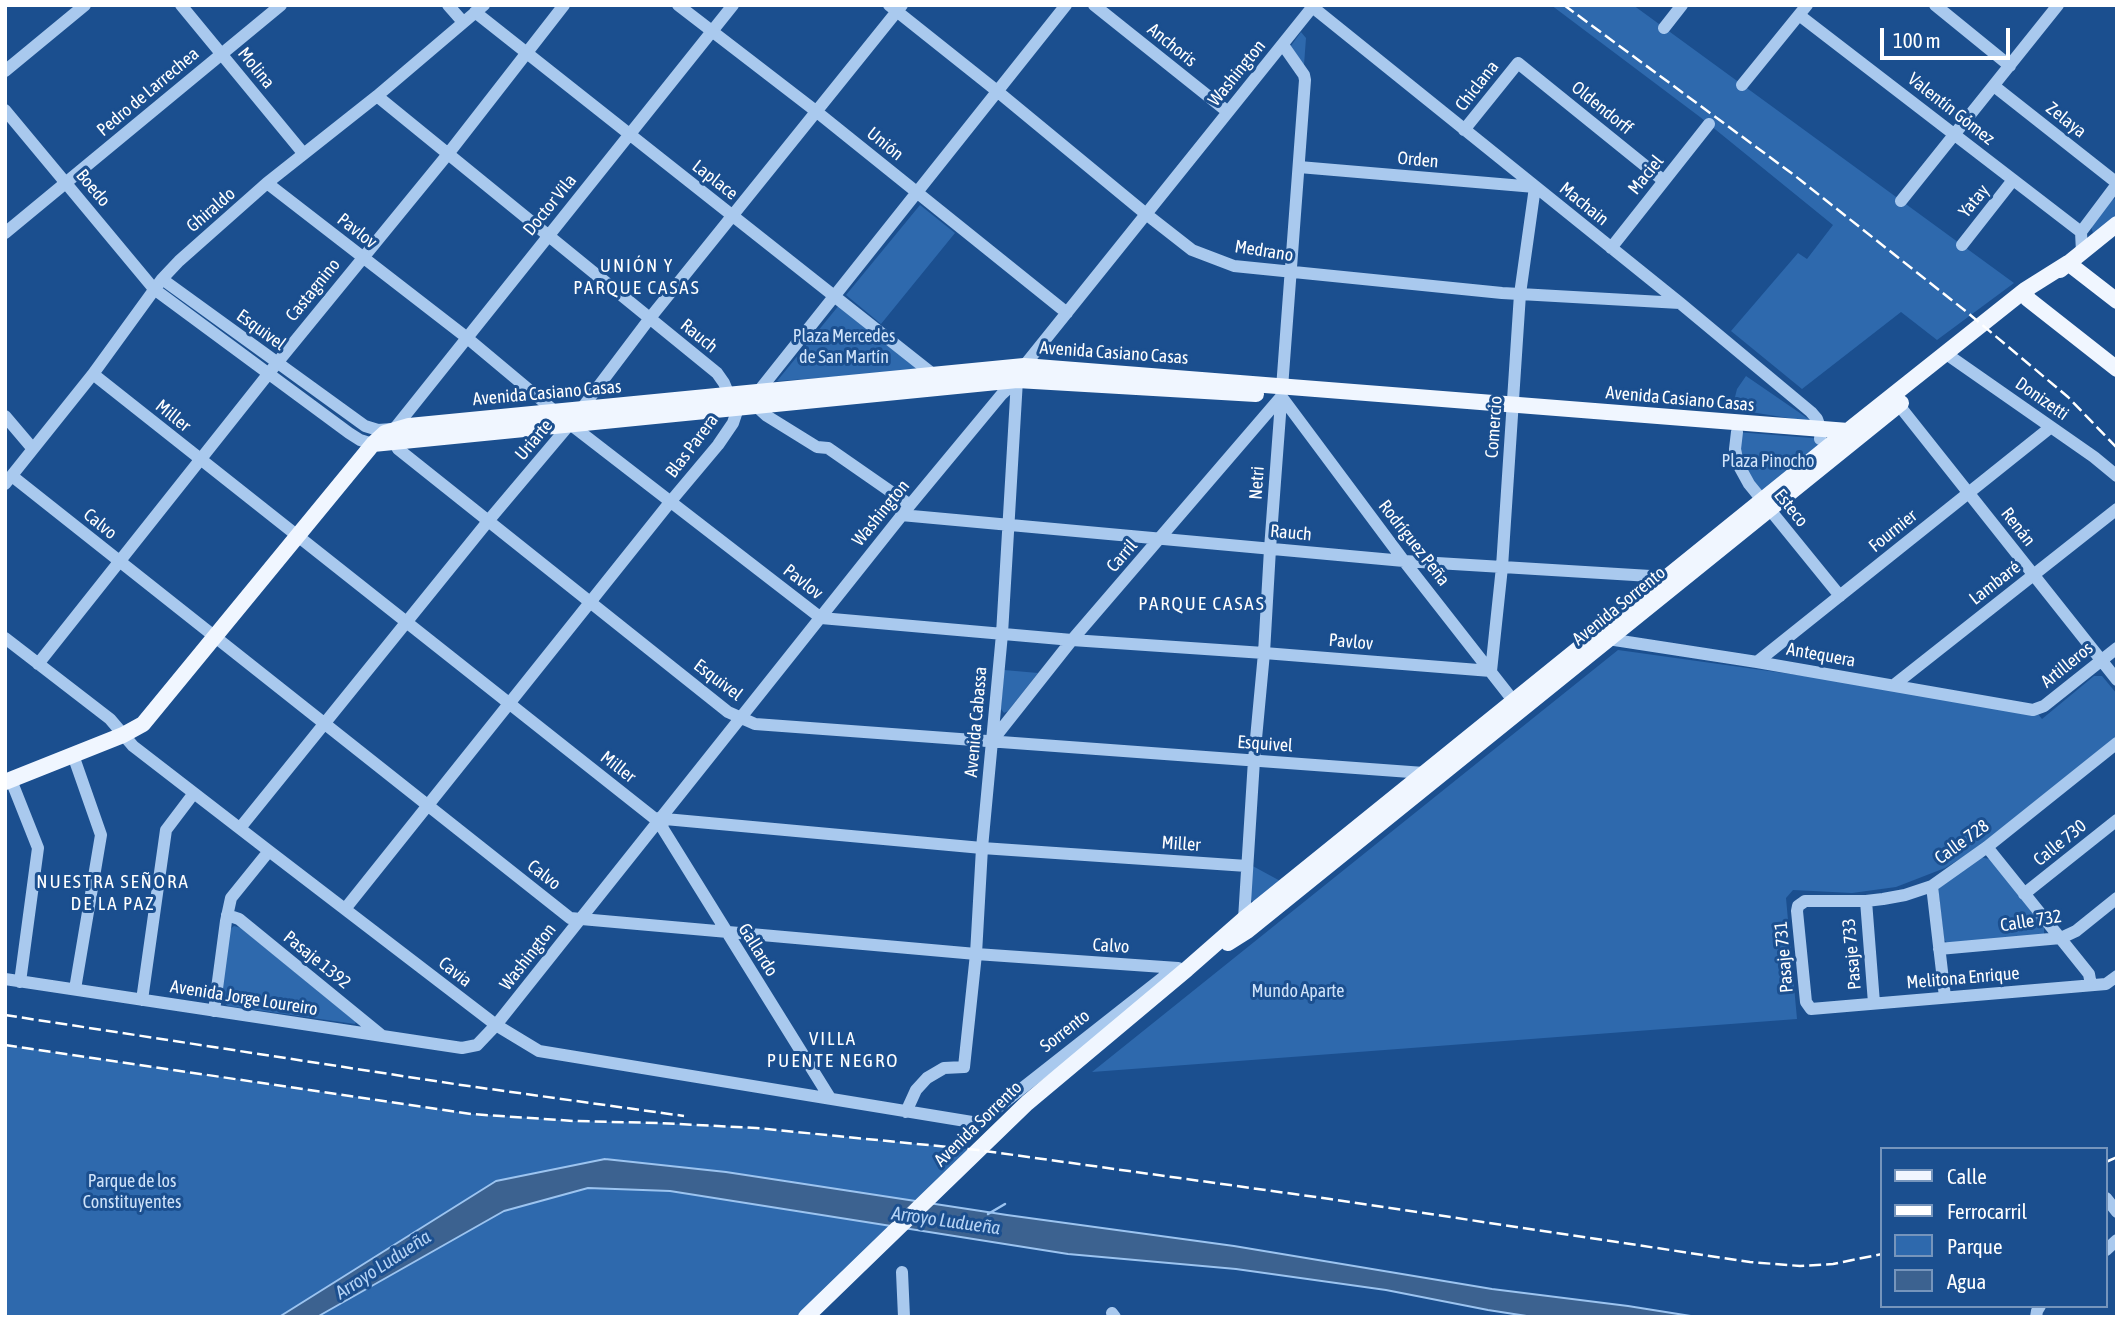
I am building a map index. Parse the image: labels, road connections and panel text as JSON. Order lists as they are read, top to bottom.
{
  "streets": {
    "main road": ["Avenida Casiano Casas", "Avenida Sorrento"],
    "street": [
      "Anchoris",
      "Molina",
      "Washington",
      "Chiclana",
      "Pedro de Larrechea",
      "Oldendorff",
      "Valentín Gómez",
      "Zelaya",
      "Unión",
      "Orden",
      "Maciel",
      "Laplace",
      "Boedo",
      "Yatay",
      "Machain",
      "Doctor Vila",
      "Ghiraldo",
      "Pavlov",
      "Medrano",
      "Castagnino",
      "Esquivel",
      "Rauch",
      "Donizetti",
      "Miller",
      "Comercio",
      "Uriarte",
      "Blas Parera",
      "Netri",
      "Esteco",
      "Calvo",
      "Renán",
      "Fournier",
      "Rodríguez Peña",
      "Carril",
      "Lambaré",
      "Antequera",
      "Artilleros",
      "Avenida Cabassa",
      "Calle 728",
      "Calle 730",
      "Calle 732",
      "Gallardo",
      "Pasaje 733",
      "Pasaje 731",
      "Pasaje 1392",
      "Cavia",
      "Melitona Enrique",
      "Avenida Jorge Loureiro",
      "Sorrento"
    ]
  },
  "crossings": [
    ["Anchoris", "Washington"],
    ["Molina", "Pedro de Larrechea"],
    ["Molina", "Ghiraldo"],
    ["Washington", "Unión"],
    ["Washington", "Machain"],
    ["Washington", "Pavlov"],
    ["Washington", "Medrano"],
    ["Washington", "Esquivel"],
    ["Washington", "Rauch"],
    ["Washington", "Avenida Casiano Casas"],
    ["Washington", "Miller"],
    ["Washington", "Netri"],
    ["Washington", "Calvo"],
    ["Washington", "Avenida Cabassa"],
    ["Washington", "Gallardo"],
    ["Washington", "Cavia"],
    ["Washington", "Avenida Jorge Loureiro"],
    ["Chiclana", "Oldendorff"],
    ["Chiclana", "Machain"],
    ["Pedro de Larrechea", "Boedo"],
    ["Oldendorff", "Maciel"],
    ["Valentín Gómez", "Yatay"],
    ["Unión", "Doctor Vila"],
    ["Unión", "Uriarte"],
    ["Unión", "Blas Parera"],
    ["Orden", "Machain"],
    ["Orden", "Comercio"],
    ["Orden", "Netri"],
    ["Maciel", "Machain"],
    ["Laplace", "Doctor Vila"],
    ["Laplace", "Ghiraldo"],
    ["Laplace", "Castagnino"],
    ["Laplace", "Avenida Casiano Casas"],
    ["Laplace", "Uriarte"],
    ["Laplace", "Blas Parera"],
    ["Boedo", "Ghiraldo"],
    ["Boedo", "Esquivel"],
    ["Machain", "Medrano"],
    ["Machain", "Avenida Casiano Casas"],
    ["Machain", "Comercio"],
    ["Machain", "Avenida Sorrento"],
    ["Doctor Vila", "Pavlov"],
    ["Doctor Vila", "Esquivel"],
    ["Doctor Vila", "Rauch"],
    ["Doctor Vila", "Avenida Casiano Casas"],
    ["Ghiraldo", "Pavlov"],
    ["Ghiraldo", "Esquivel"],
    ["Ghiraldo", "Rauch"],
    ["Ghiraldo", "Miller"],
    ["Ghiraldo", "Calvo"],
    ["Pavlov", "Castagnino"],
    ["Pavlov", "Avenida Casiano Casas"],
    ["Pavlov", "Comercio"],
    ["Pavlov", "Uriarte"],
    ["Pavlov", "Blas Parera"],
    ["Pavlov", "Netri"],
    ["Pavlov", "Rodríguez Peña"],
    ["Pavlov", "Carril"],
    ["Pavlov", "Avenida Cabassa"],
    ["Medrano", "Comercio"],
    ["Medrano", "Uriarte"],
    ["Medrano", "Blas Parera"],
    ["Medrano", "Netri"],
    ["Castagnino", "Esquivel"],
    ["Castagnino", "Rauch"],
    ["Castagnino", "Miller"],
    ["Castagnino", "Calvo"],
    ["Castagnino", "Cavia"],
    ["Esquivel", "Avenida Casiano Casas"],
    ["Esquivel", "Uriarte"],
    ["Esquivel", "Blas Parera"],
    ["Esquivel", "Netri"],
    ["Esquivel", "Carril"],
    ["Esquivel", "Avenida Sorrento"],
    ["Esquivel", "Avenida Cabassa"],
    ["Rauch", "Avenida Casiano Casas"],
    ["Rauch", "Comercio"],
    ["Rauch", "Uriarte"],
    ["Rauch", "Blas Parera"],
    ["Rauch", "Netri"],
    ["Rauch", "Rodríguez Peña"],
    ["Rauch", "Carril"],
    ["Rauch", "Avenida Sorrento"],
    ["Rauch", "Avenida Cabassa"],
    ["Avenida Casiano Casas", "Comercio"],
    ["Avenida Casiano Casas", "Uriarte"],
    ["Avenida Casiano Casas", "Blas Parera"],
    ["Avenida Casiano Casas", "Netri"],
    ["Avenida Casiano Casas", "Esteco"],
    ["Avenida Casiano Casas", "Rodríguez Peña"],
    ["Avenida Casiano Casas", "Carril"],
    ["Avenida Casiano Casas", "Avenida Sorrento"],
    ["Avenida Casiano Casas", "Avenida Cabassa"],
    ["Donizetti", "Fournier"],
    ["Donizetti", "Avenida Sorrento"],
    ["Miller", "Uriarte"],
    ["Miller", "Blas Parera"],
    ["Miller", "Netri"],
    ["Miller", "Avenida Cabassa"],
    ["Miller", "Gallardo"],
    ["Comercio", "Rodríguez Peña"],
    ["Uriarte", "Calvo"],
    ["Uriarte", "Cavia"],
    ["Blas Parera", "Calvo"],
    ["Blas Parera", "Cavia"],
    ["Netri", "Rodríguez Peña"],
    ["Netri", "Carril"],
    ["Netri", "Avenida Sorrento"],
    ["Esteco", "Fournier"],
    ["Esteco", "Avenida Sorrento"],
    ["Calvo", "Avenida Sorrento"],
    ["Calvo", "Avenida Cabassa"],
    ["Calvo", "Gallardo"],
    ["Calvo", "Sorrento"],
    ["Renán", "Fournier"],
    ["Renán", "Lambaré"],
    ["Renán", "Avenida Sorrento"],
    ["Renán", "Artilleros"],
    ["Fournier", "Antequera"],
    ["Rodríguez Peña", "Carril"],
    ["Rodríguez Peña", "Avenida Sorrento"],
    ["Carril", "Avenida Cabassa"],
    ["Lambaré", "Antequera"],
    ["Avenida Sorrento", "Antequera"],
    ["Avenida Sorrento", "Sorrento"],
    ["Antequera", "Artilleros"],
    ["Avenida Cabassa", "Cavia"],
    ["Calle 728", "Pasaje 733"],
    ["Calle 728", "Pasaje 731"],
    ["Gallardo", "Cavia"],
    ["Pasaje 733", "Melitona Enrique"],
    ["Pasaje 731", "Melitona Enrique"],
    ["Pasaje 1392", "Avenida Jorge Loureiro"],
    ["Cavia", "Sorrento"]
  ],
  "districts": [
    "UNIÓN Y PARQUE CASAS",
    "PARQUE CASAS",
    "NUESTRA SEÑORA DE LA PAZ",
    "VILLA PUENTE NEGRO"
  ],
  "water": ["Arroyo Ludueña"],
  "parks": [
    "Plaza Mercedes de San Martín",
    "Plaza Pinocho",
    "Mundo Aparte",
    "Parque de los Constituyentes"
  ],
  "legend": [
    "Calle",
    "Ferrocarril",
    "Parque",
    "Agua"
  ],
  "scale_bar": "100 m"
}
